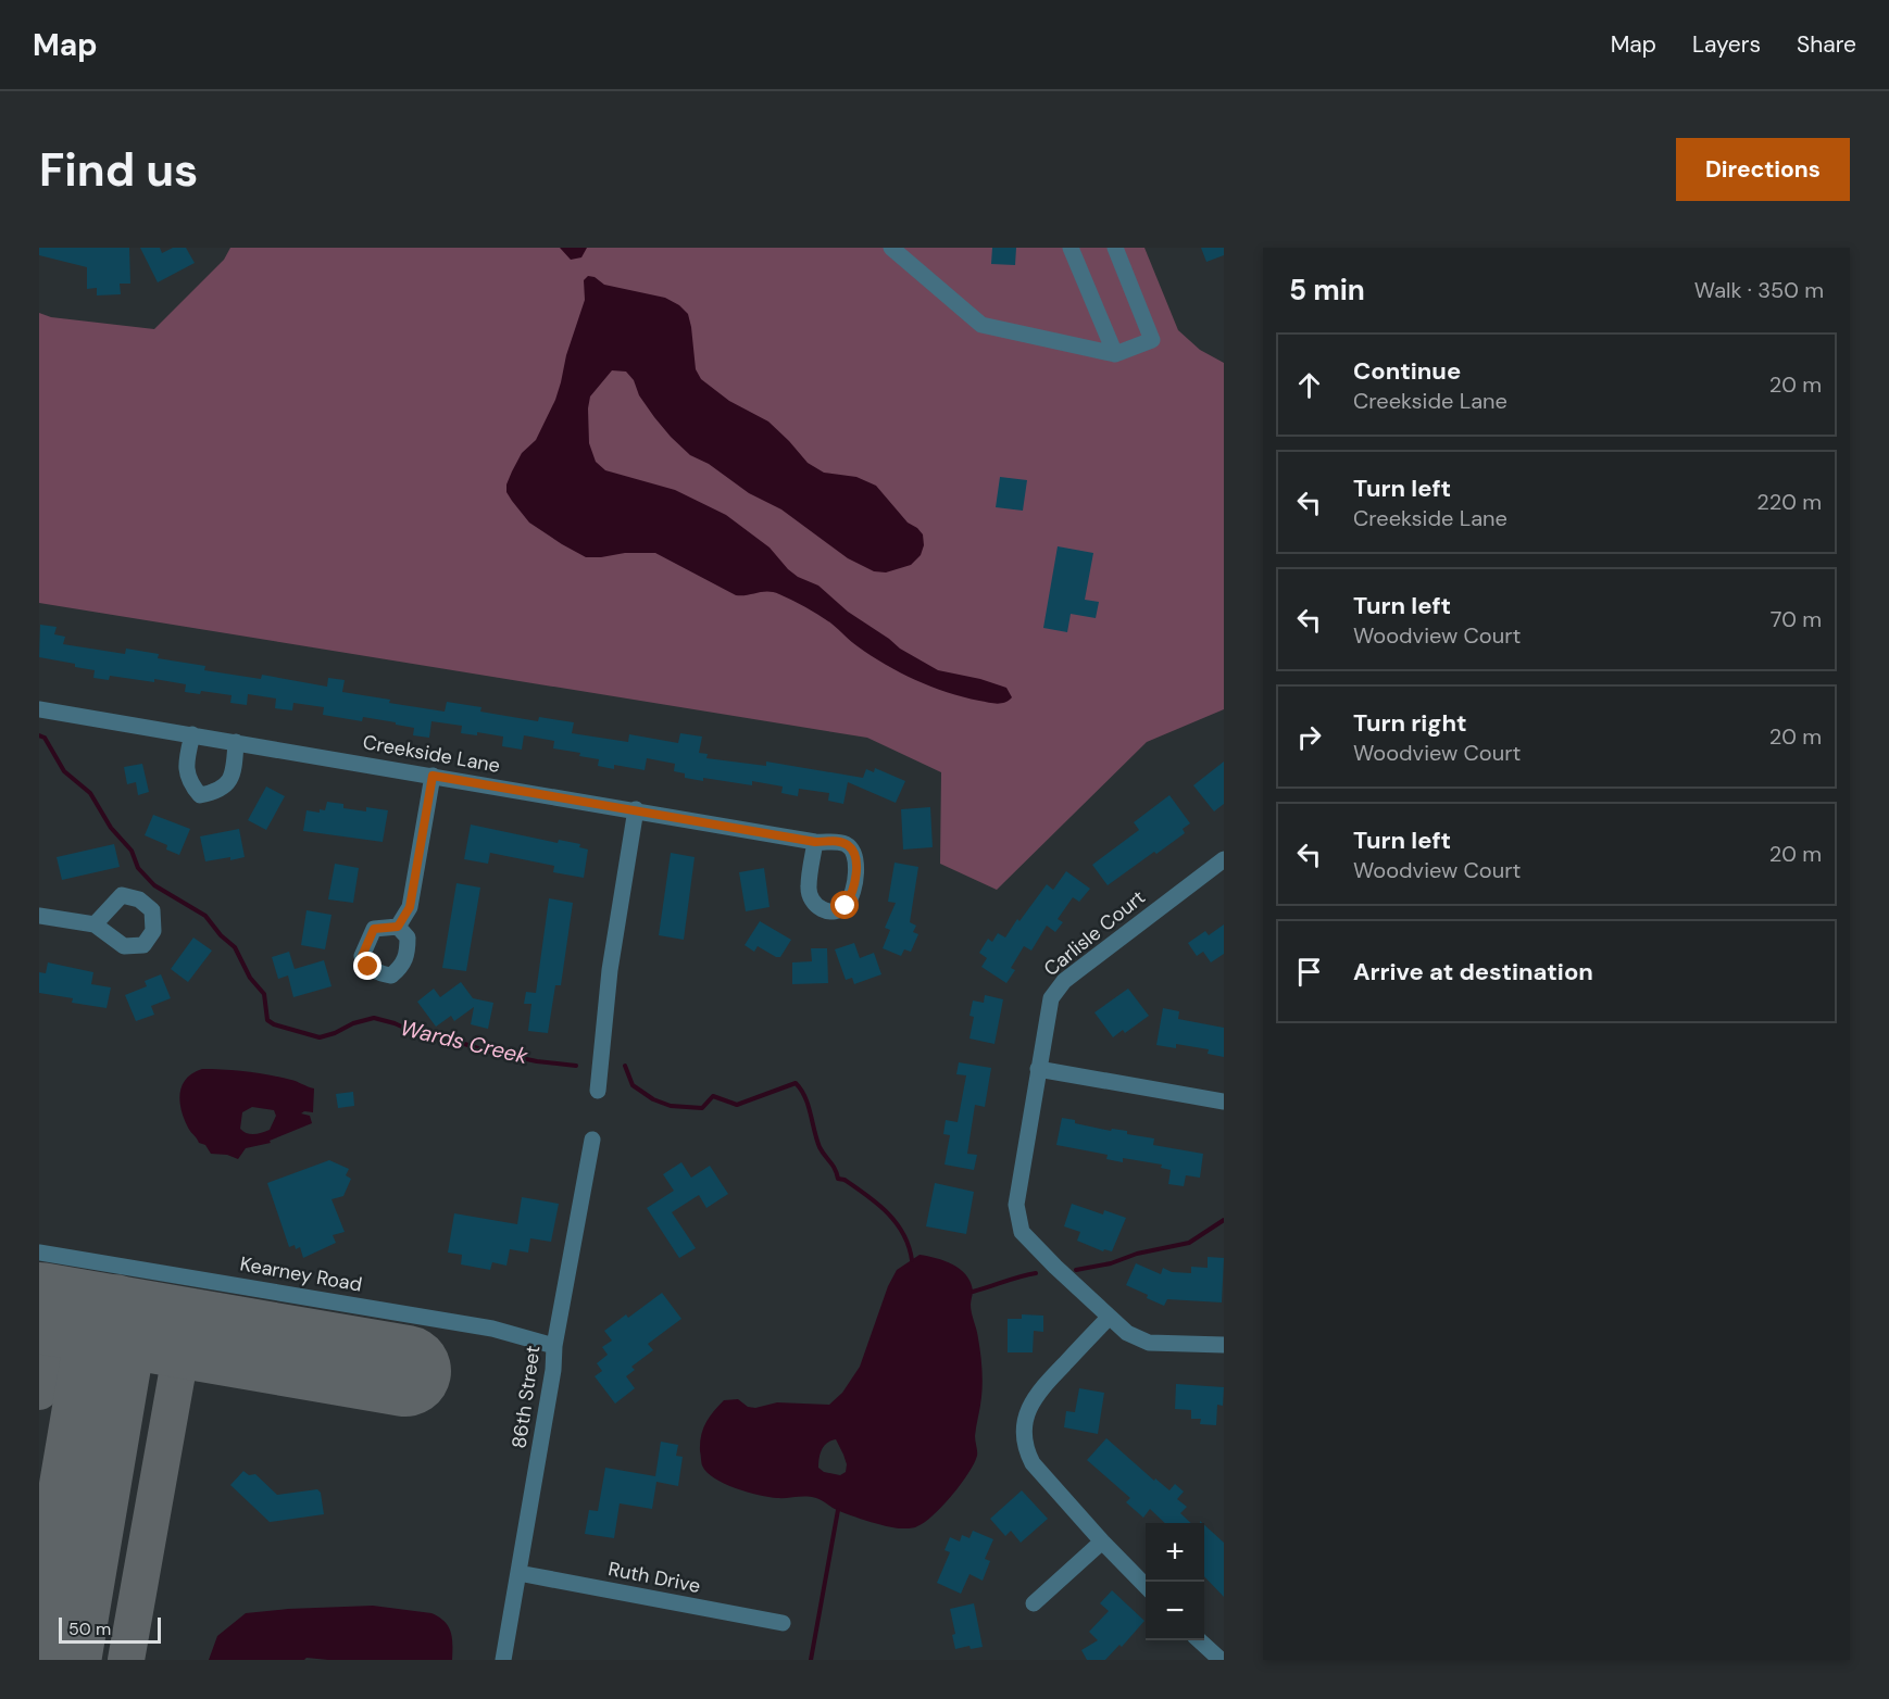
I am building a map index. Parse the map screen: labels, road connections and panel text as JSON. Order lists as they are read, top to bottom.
{
  "streets": {
    "street": [
      "Creekside Lane",
      "Carlisle Court",
      "Kearney Road",
      "86th Street",
      "Ruth Drive"
    ]
  },
  "crossings": [
    ["Kearney Road", "86th Street"],
    ["86th Street", "Ruth Drive"]
  ],
  "water": ["Wards Creek"],
  "scale_bar": "50 m",
  "page": {
    "header": "Map",
    "nav": ["Map", "Layers", "Share"],
    "buttons": "Directions",
    "title": "Find us",
    "heading": ["5 min", "Walk · 350 m"],
    "list": [
      ["Continue", "Creekside Lane", "20 m"],
      ["Turn left", "Creekside Lane", "220 m"],
      ["Turn left", "Woodview Court", "70 m"],
      ["Turn right", "Woodview Court", "20 m"],
      ["Turn left", "Woodview Court", "20 m"],
      "Arrive at destination"
    ],
    "map_buttons": ["+", "−"],
    "scale": "50 m"
  }
}
